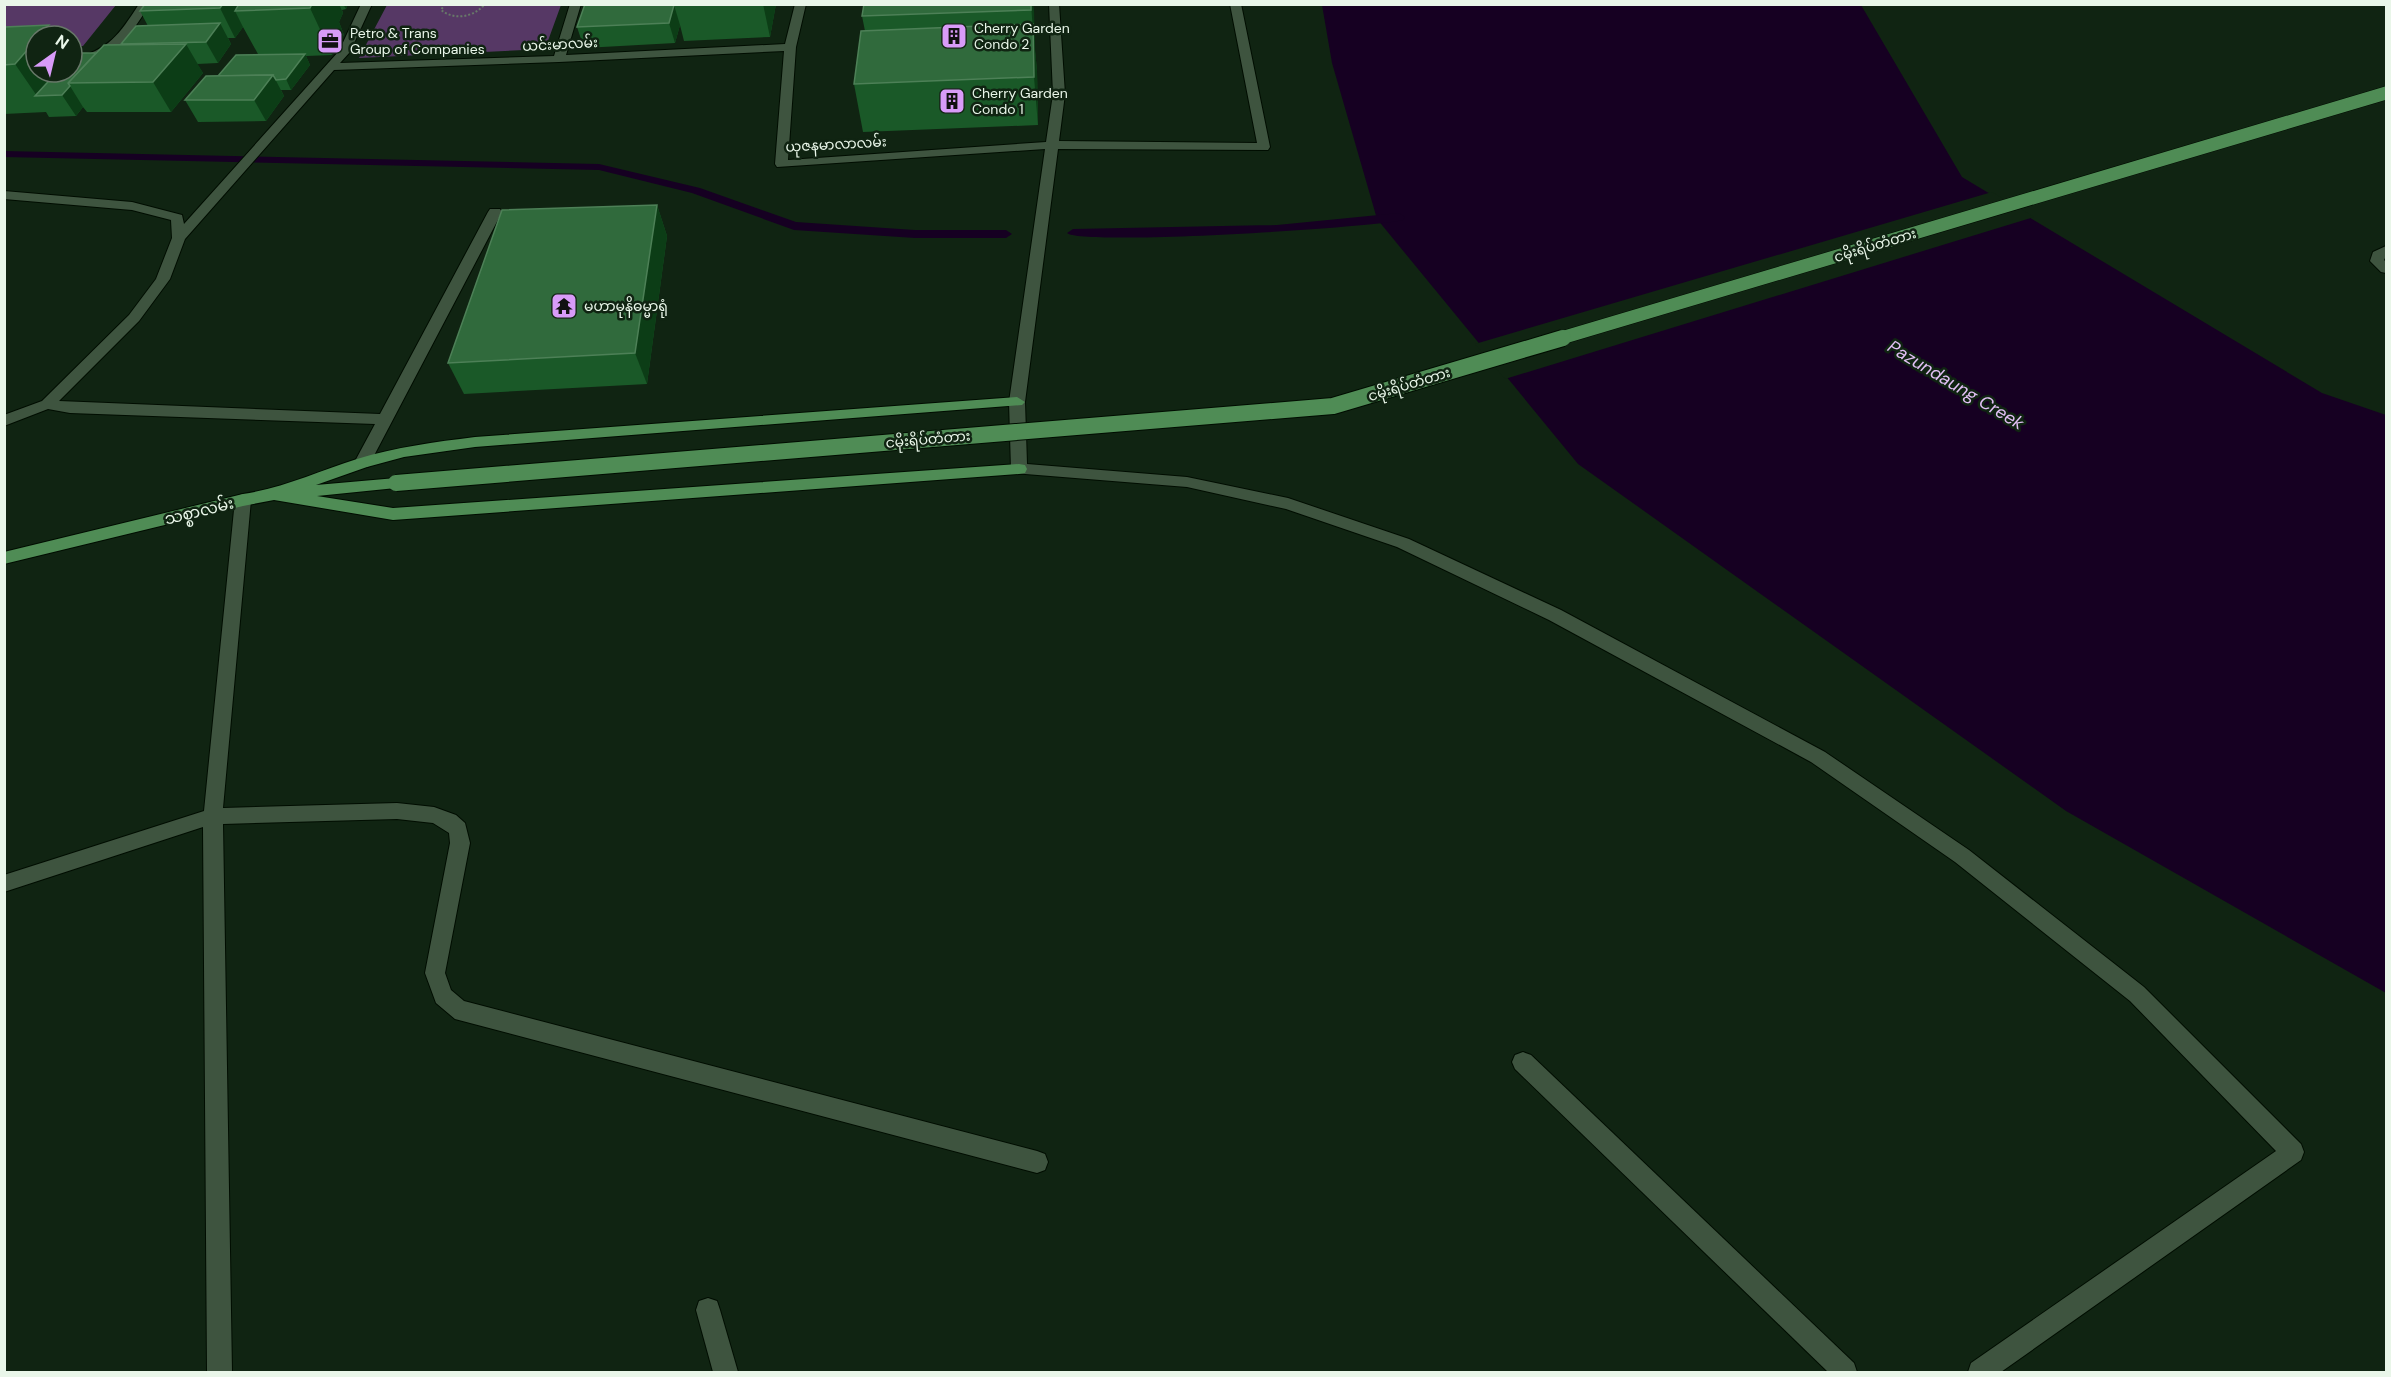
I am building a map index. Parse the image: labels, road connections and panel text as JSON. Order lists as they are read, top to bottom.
{
  "streets": {
    "main road": ["ငမိုးရိပ်တံတား", "သစ္စာလမ်း"],
    "street": ["ယင်းမာလမ်း", "ယုဇနမာလာလမ်း"]
  },
  "crossings": [
    ["ယင်းမာလမ်း", "ယုဇနမာလာလမ်း"],
    ["ငမိုးရိပ်တံတား", "သစ္စာလမ်း"]
  ],
  "water": ["Pazundaung Creek"],
  "places": {
    "building": ["Cherry Garden Condo 2", "Cherry Garden Condo 1"],
    "office": ["Petro & Trans Group of Companies"],
    "temple": ["မဟာမုနိဓမ္မာရုံ"]
  },
  "north": "top right"
}
